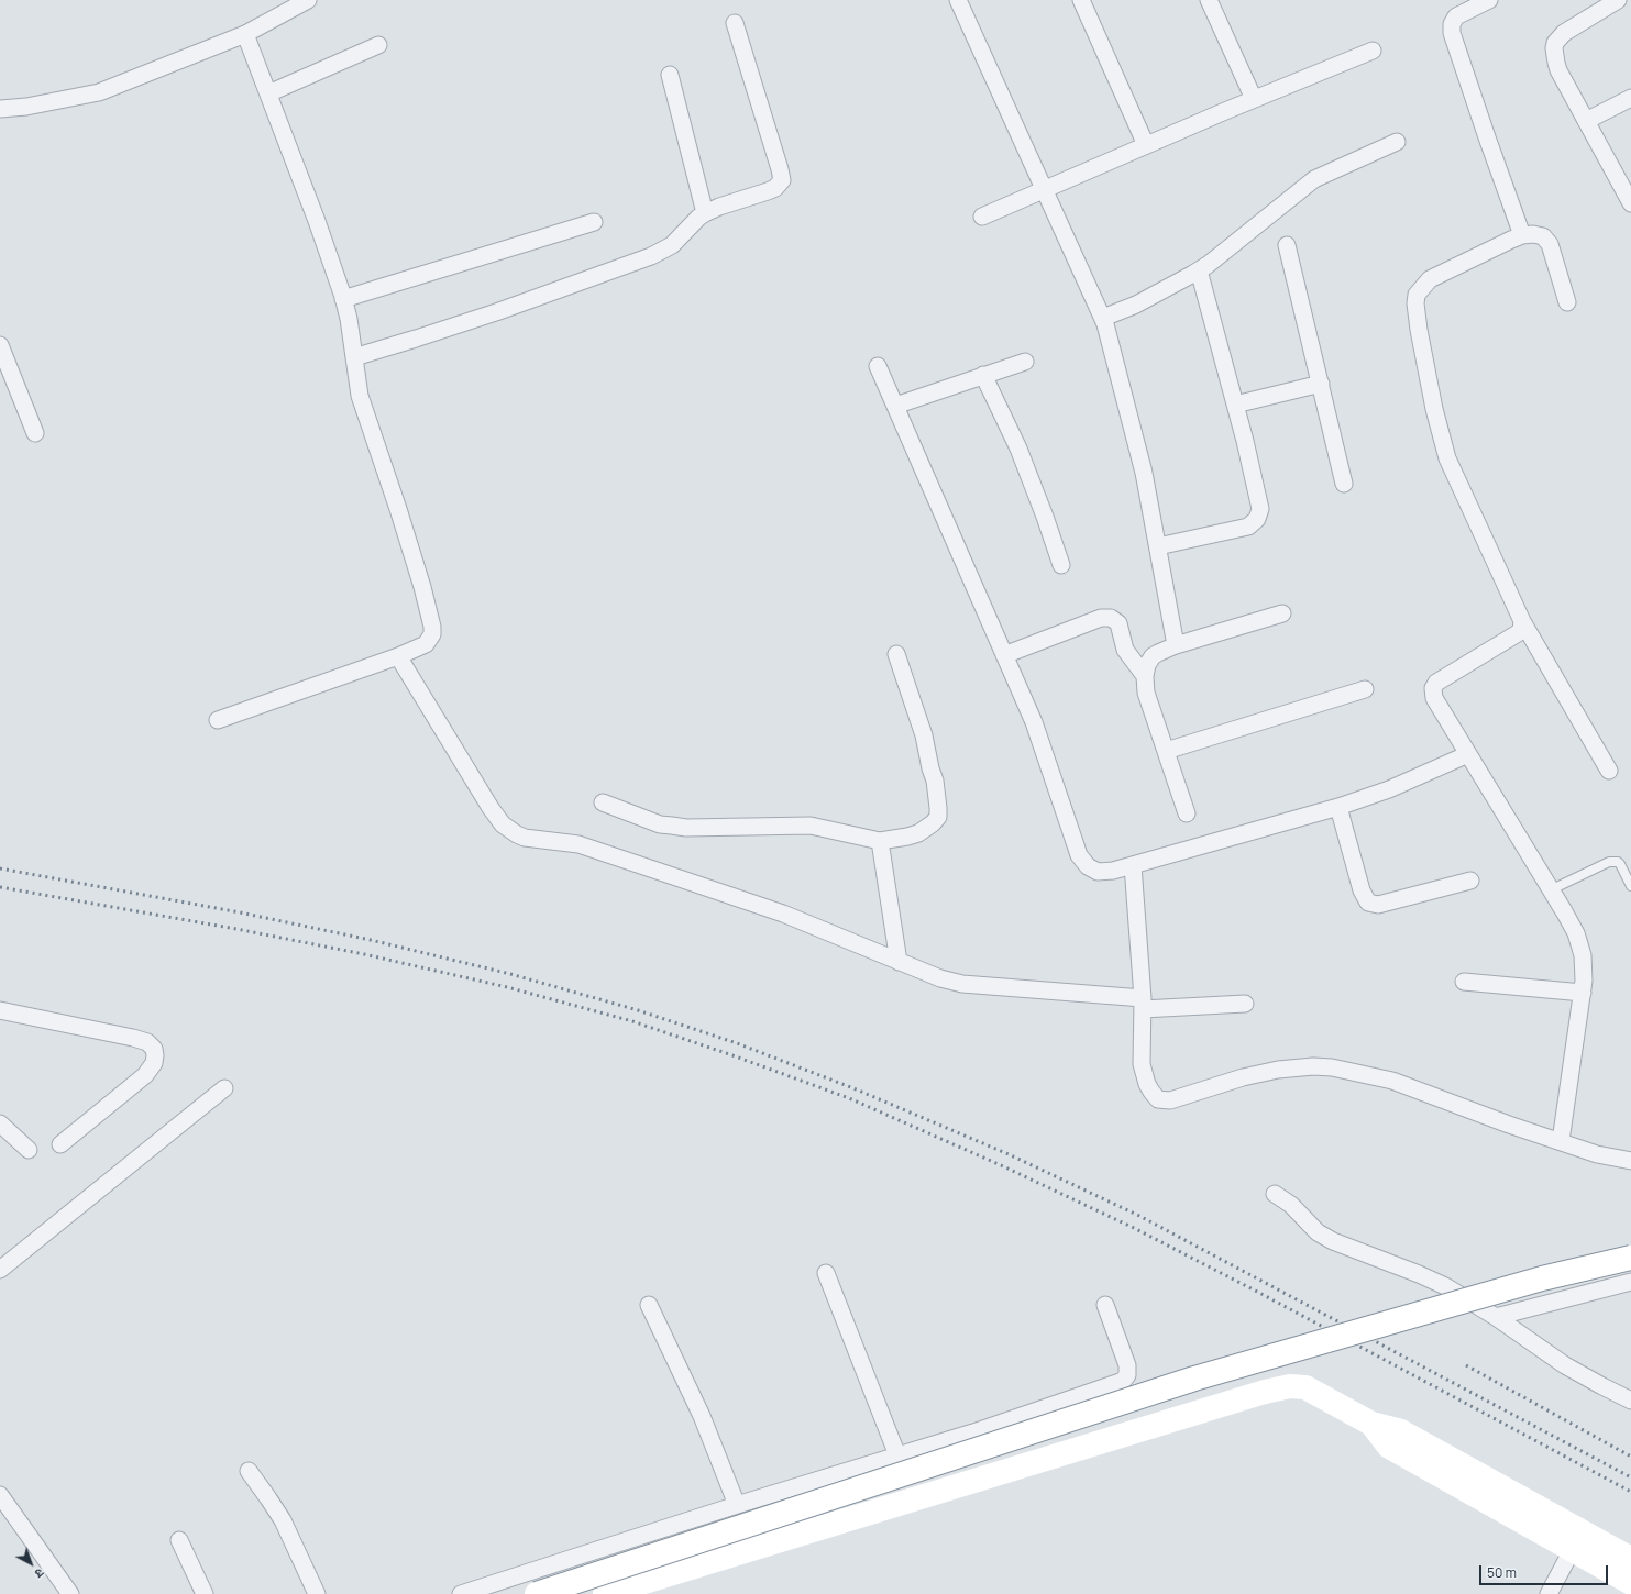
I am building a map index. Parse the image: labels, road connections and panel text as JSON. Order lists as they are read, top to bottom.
{
  "scale_bar": "50 m",
  "north": "bottom right"
}
